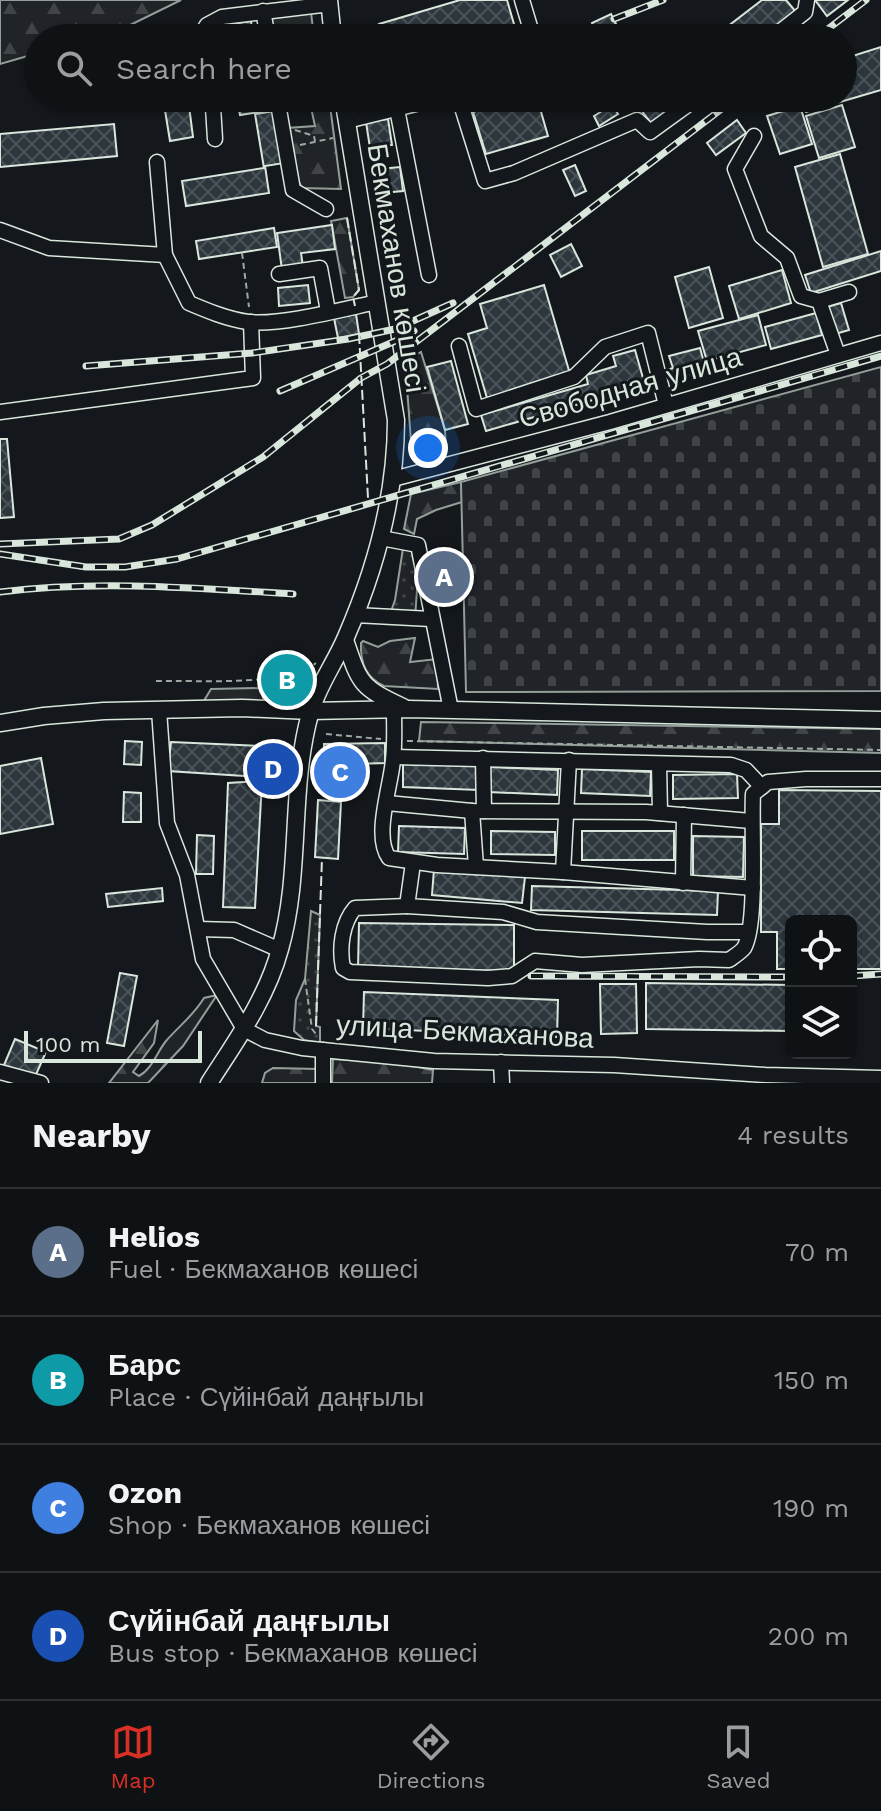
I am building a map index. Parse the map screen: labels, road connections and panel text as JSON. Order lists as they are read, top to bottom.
{
  "streets": {
    "main road": ["Бекмаханов көшесі"],
    "street": ["Свободная улица", "улица Бекмаханова"]
  },
  "crossings": [
    ["Бекмаханов көшесі", "Свободная улица"],
    ["Бекмаханов көшесі", "улица Бекмаханова"]
  ],
  "scale_bar": "100 m",
  "page": {
    "search": "Search here",
    "pins": [
      "A",
      "B",
      "D",
      "C"
    ],
    "scale": "100 m",
    "heading": ["Nearby", "4 results"],
    "list": [
      {
        "mark": "A",
        "name": "Helios",
        "note": "Fuel · Бекмаханов көшесі",
        "value": "70 m"
      },
      {
        "mark": "B",
        "name": "Барс",
        "note": "Place · Сүйінбай даңғылы",
        "value": "150 m"
      },
      {
        "mark": "C",
        "name": "Ozon",
        "note": "Shop · Бекмаханов көшесі",
        "value": "190 m"
      },
      {
        "mark": "D",
        "name": "Сүйінбай даңғылы",
        "note": "Bus stop · Бекмаханов көшесі",
        "value": "200 m"
      }
    ],
    "nav": ["Map", "Directions", "Saved"]
  }
}
